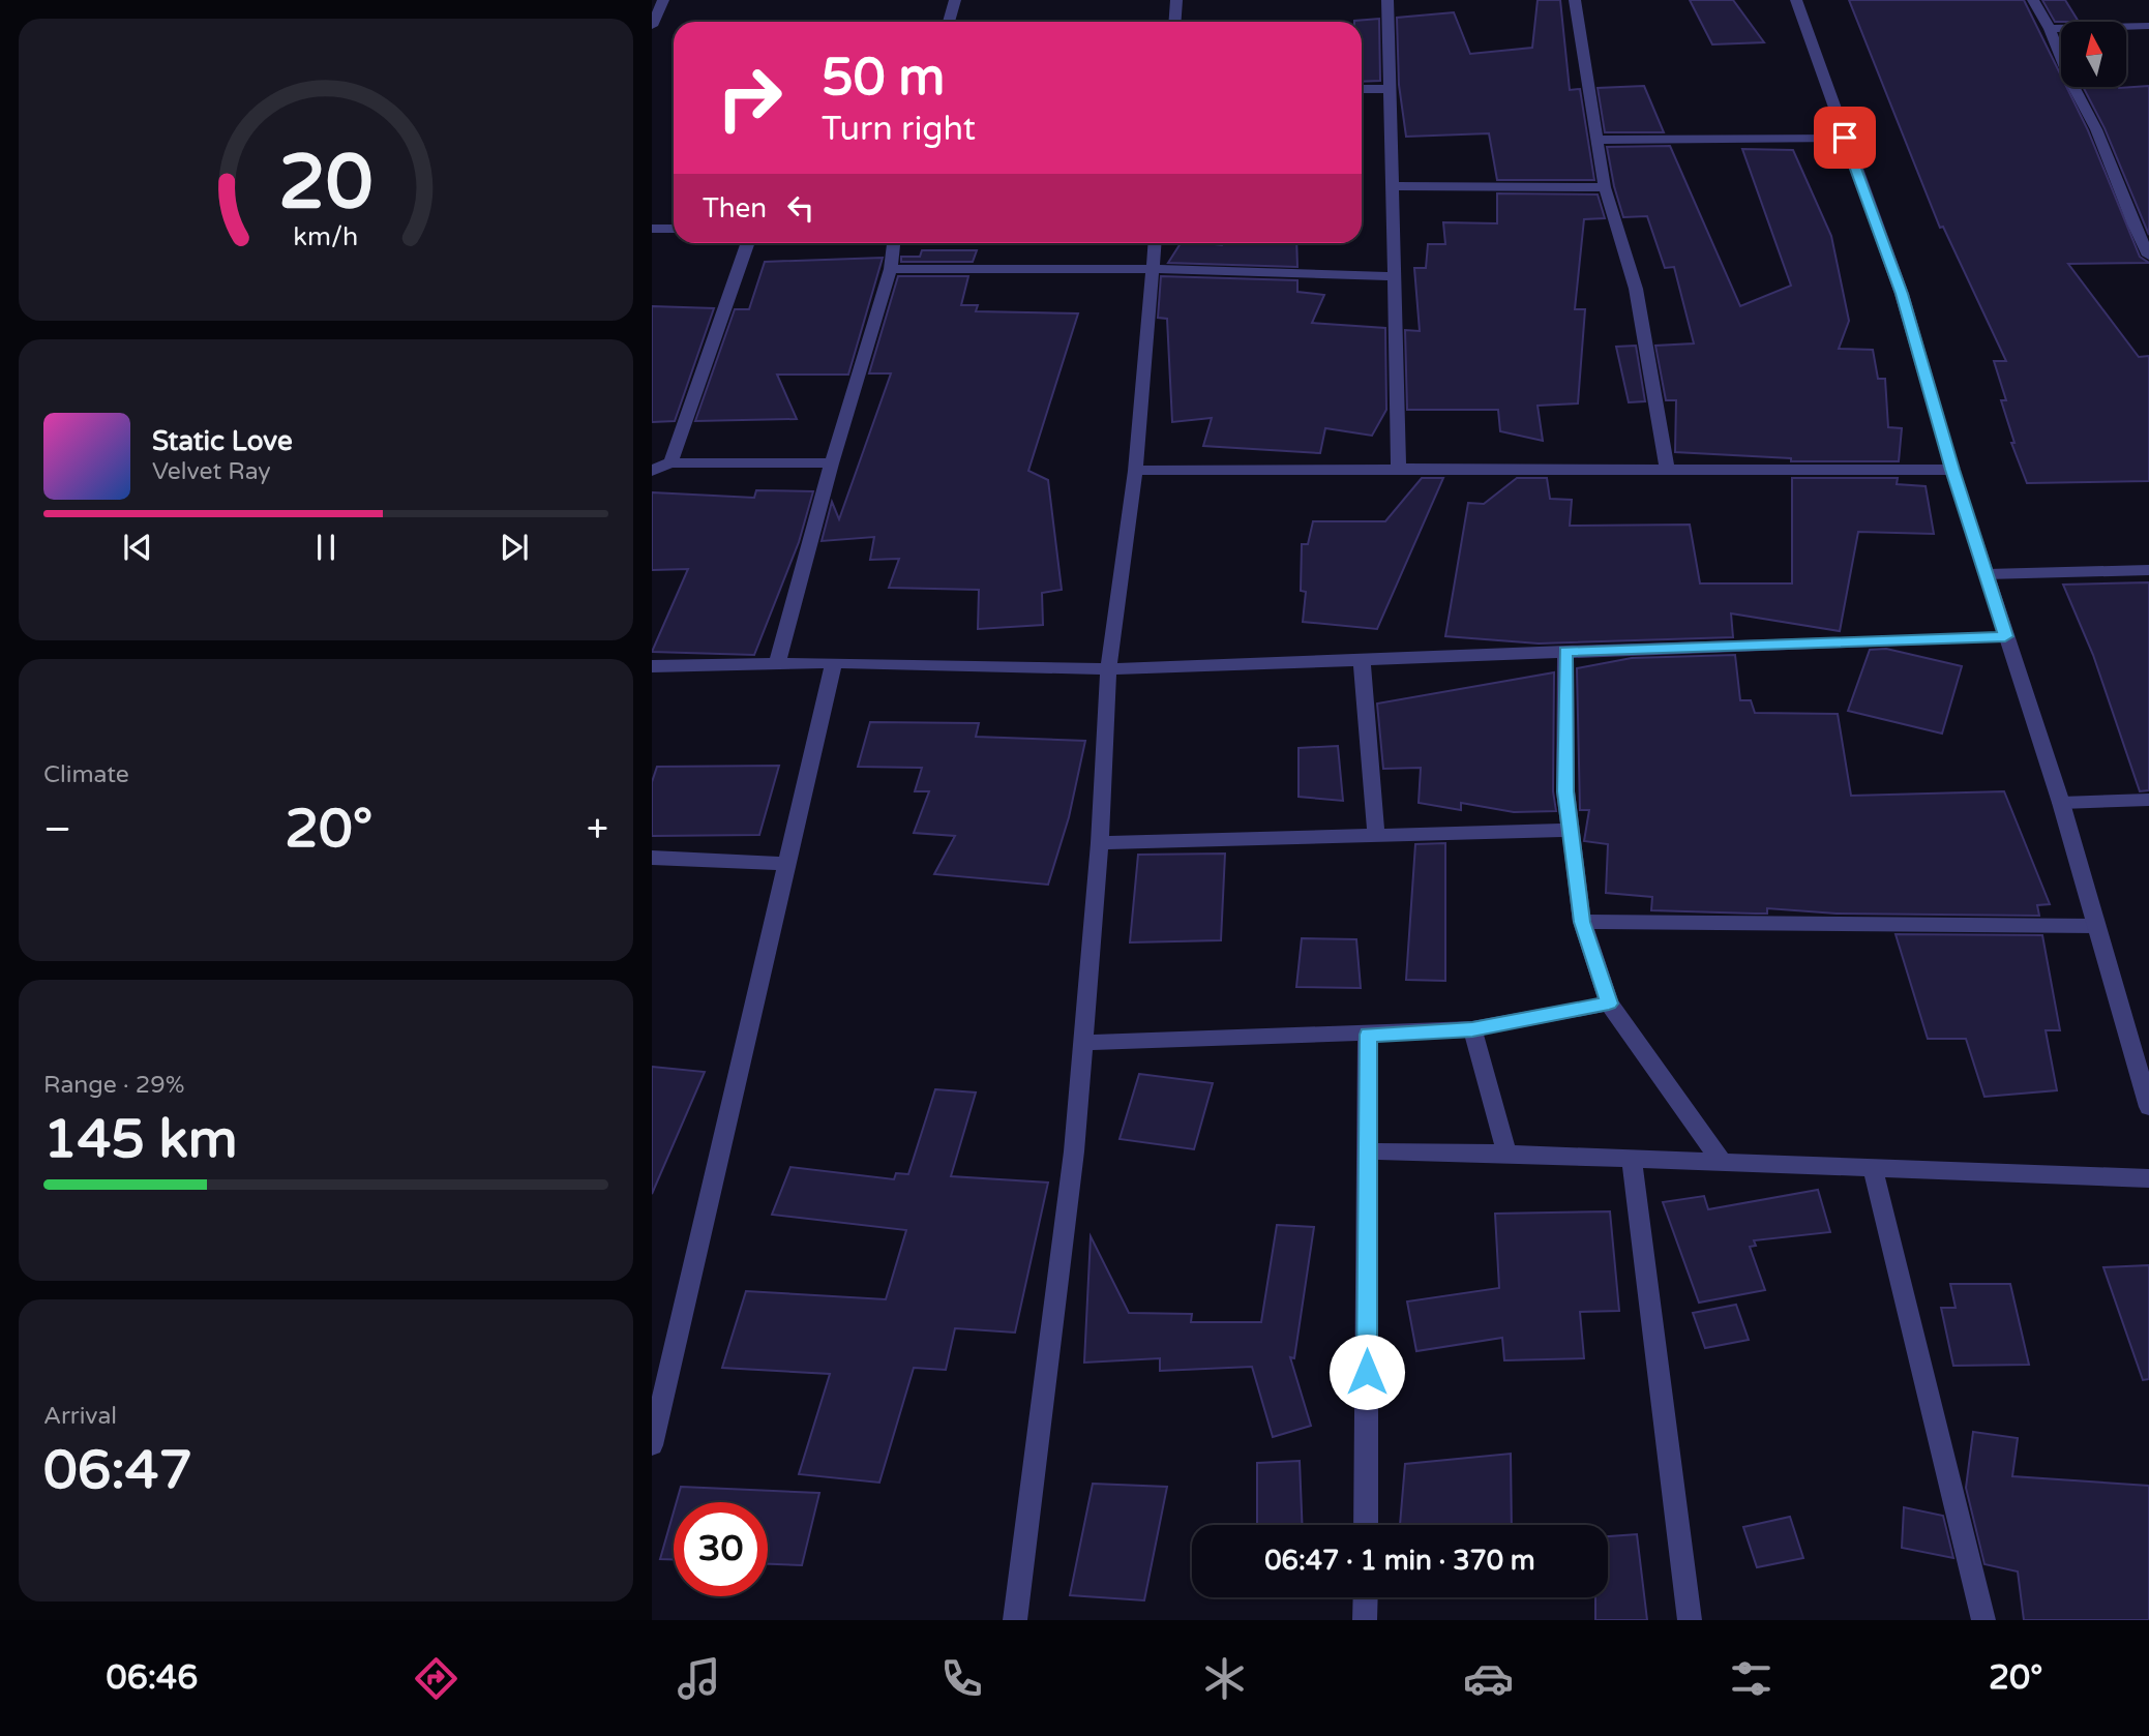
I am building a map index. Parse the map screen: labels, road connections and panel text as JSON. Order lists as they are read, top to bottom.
{
  "north": "top",
  "page": {
    "turn": ["50 m", "Turn right"],
    "then": "Then",
    "song": ["Static Love", "Velvet Ray"],
    "tile": [
      "Climate",
      ["Range · 29%", "145 km"],
      ["Arrival", "06:47"]
    ],
    "heat": ["−", "20°", "+"],
    "limit": "30",
    "trip": "06:47 · 1 min · 370 m",
    "tabs": ["06:46", "20°"],
    "gauge": ["20", "km/h"]
  }
}
